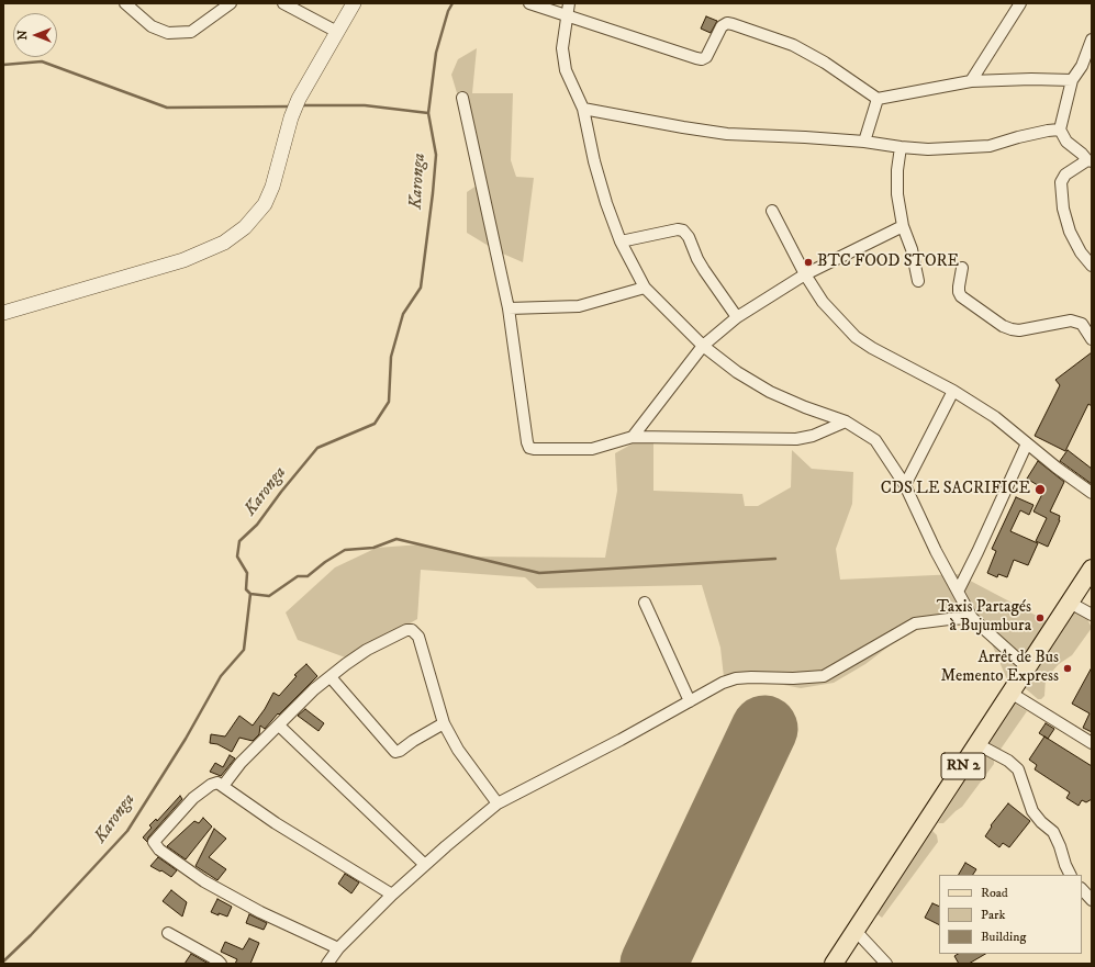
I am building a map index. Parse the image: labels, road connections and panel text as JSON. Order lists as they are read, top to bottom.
{
  "streets": {
    "main road": ["RN 2"]
  },
  "water": ["Karonga"],
  "places": [
    "BTC FOOD STORE",
    "CDS LE SACRIFICE",
    "Taxis Partagés à Bujumbura",
    "Arrêt de Bus Memento Express"
  ],
  "legend": ["Road", "Park", "Building"],
  "north": "left"
}
